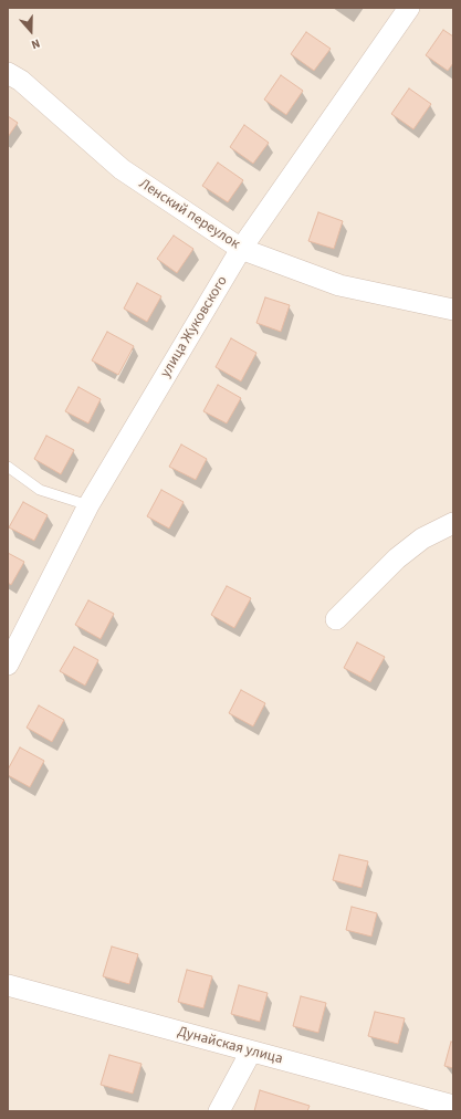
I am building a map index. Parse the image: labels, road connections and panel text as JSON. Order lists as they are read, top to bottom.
{
  "streets": {
    "street": ["Ленский переулок", "улица Жуковского", "Дунайская улица"]
  },
  "crossings": [
    ["Ленский переулок", "улица Жуковского"]
  ],
  "north": "bottom"
}
